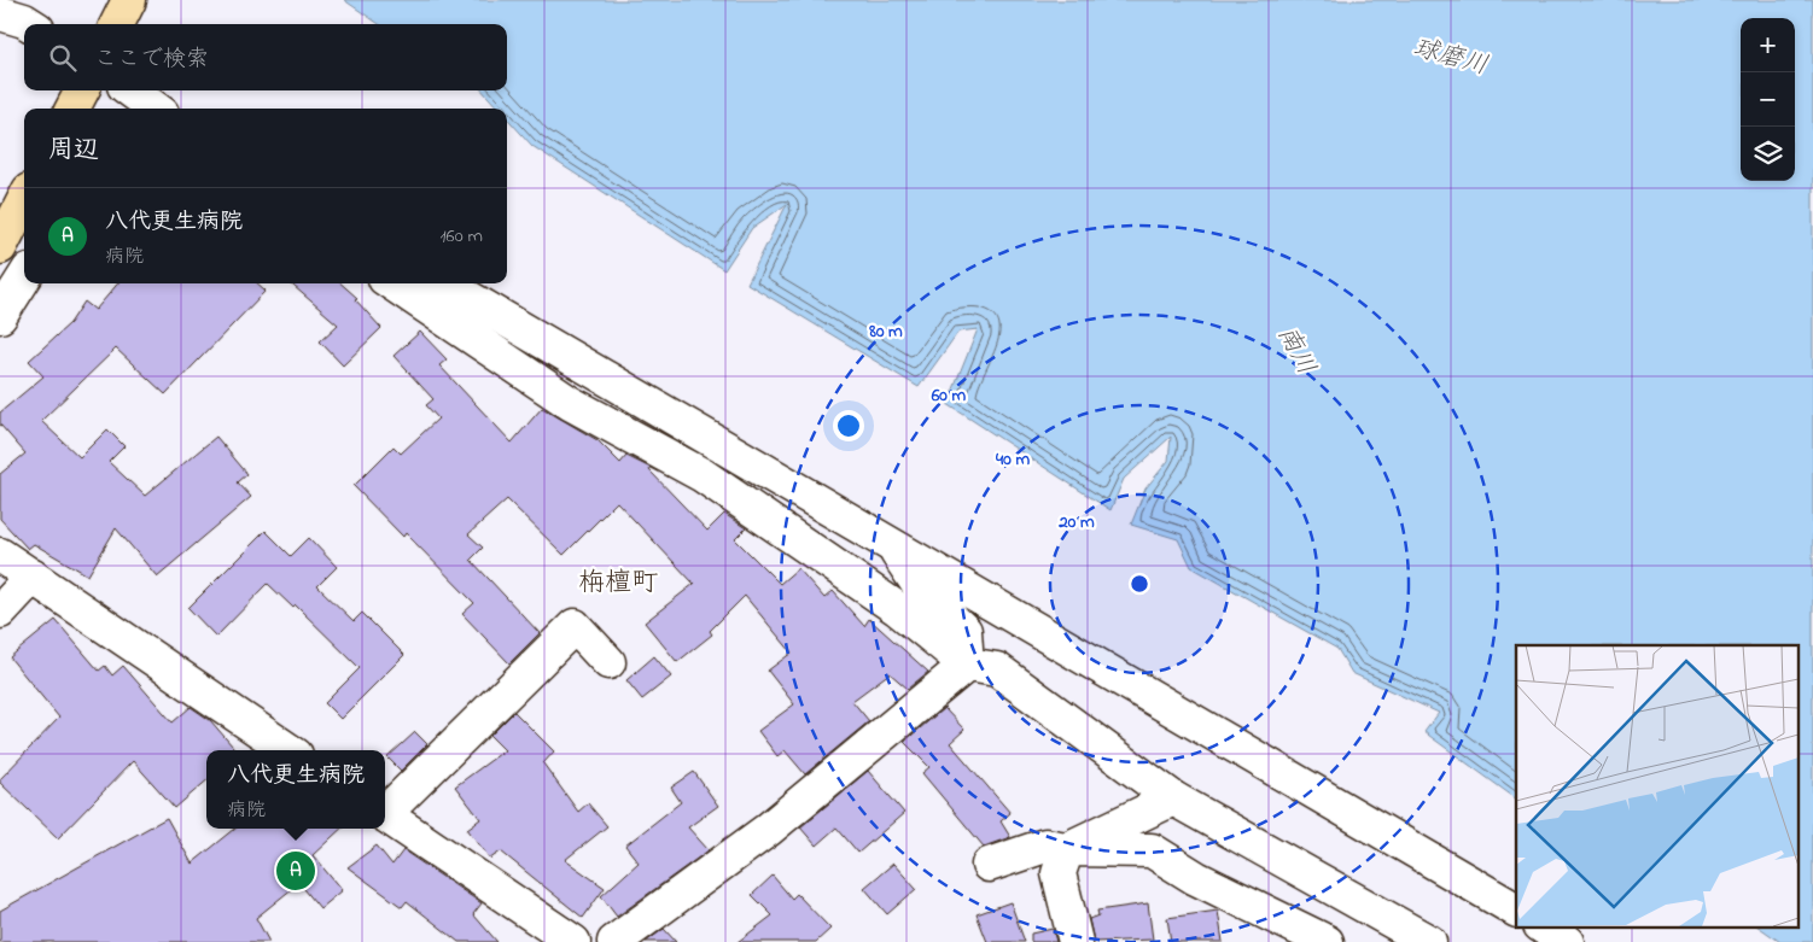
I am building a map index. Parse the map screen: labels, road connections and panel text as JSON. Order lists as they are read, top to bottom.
{
  "districts": ["栴檀町"],
  "water": ["球磨川", "南川"],
  "page": {
    "map_buttons": ["+", "−"],
    "search": "ここで検索",
    "heading": "周辺",
    "list": [
      {
        "mark": "A",
        "name": "八代更生病院",
        "note": "病院",
        "value": "160 m"
      }
    ],
    "popup": ["八代更生病院", "病院"],
    "pins": "A"
  },
  "rings": [
    "80 m",
    "60 m",
    "40 m",
    "20 m"
  ]
}
